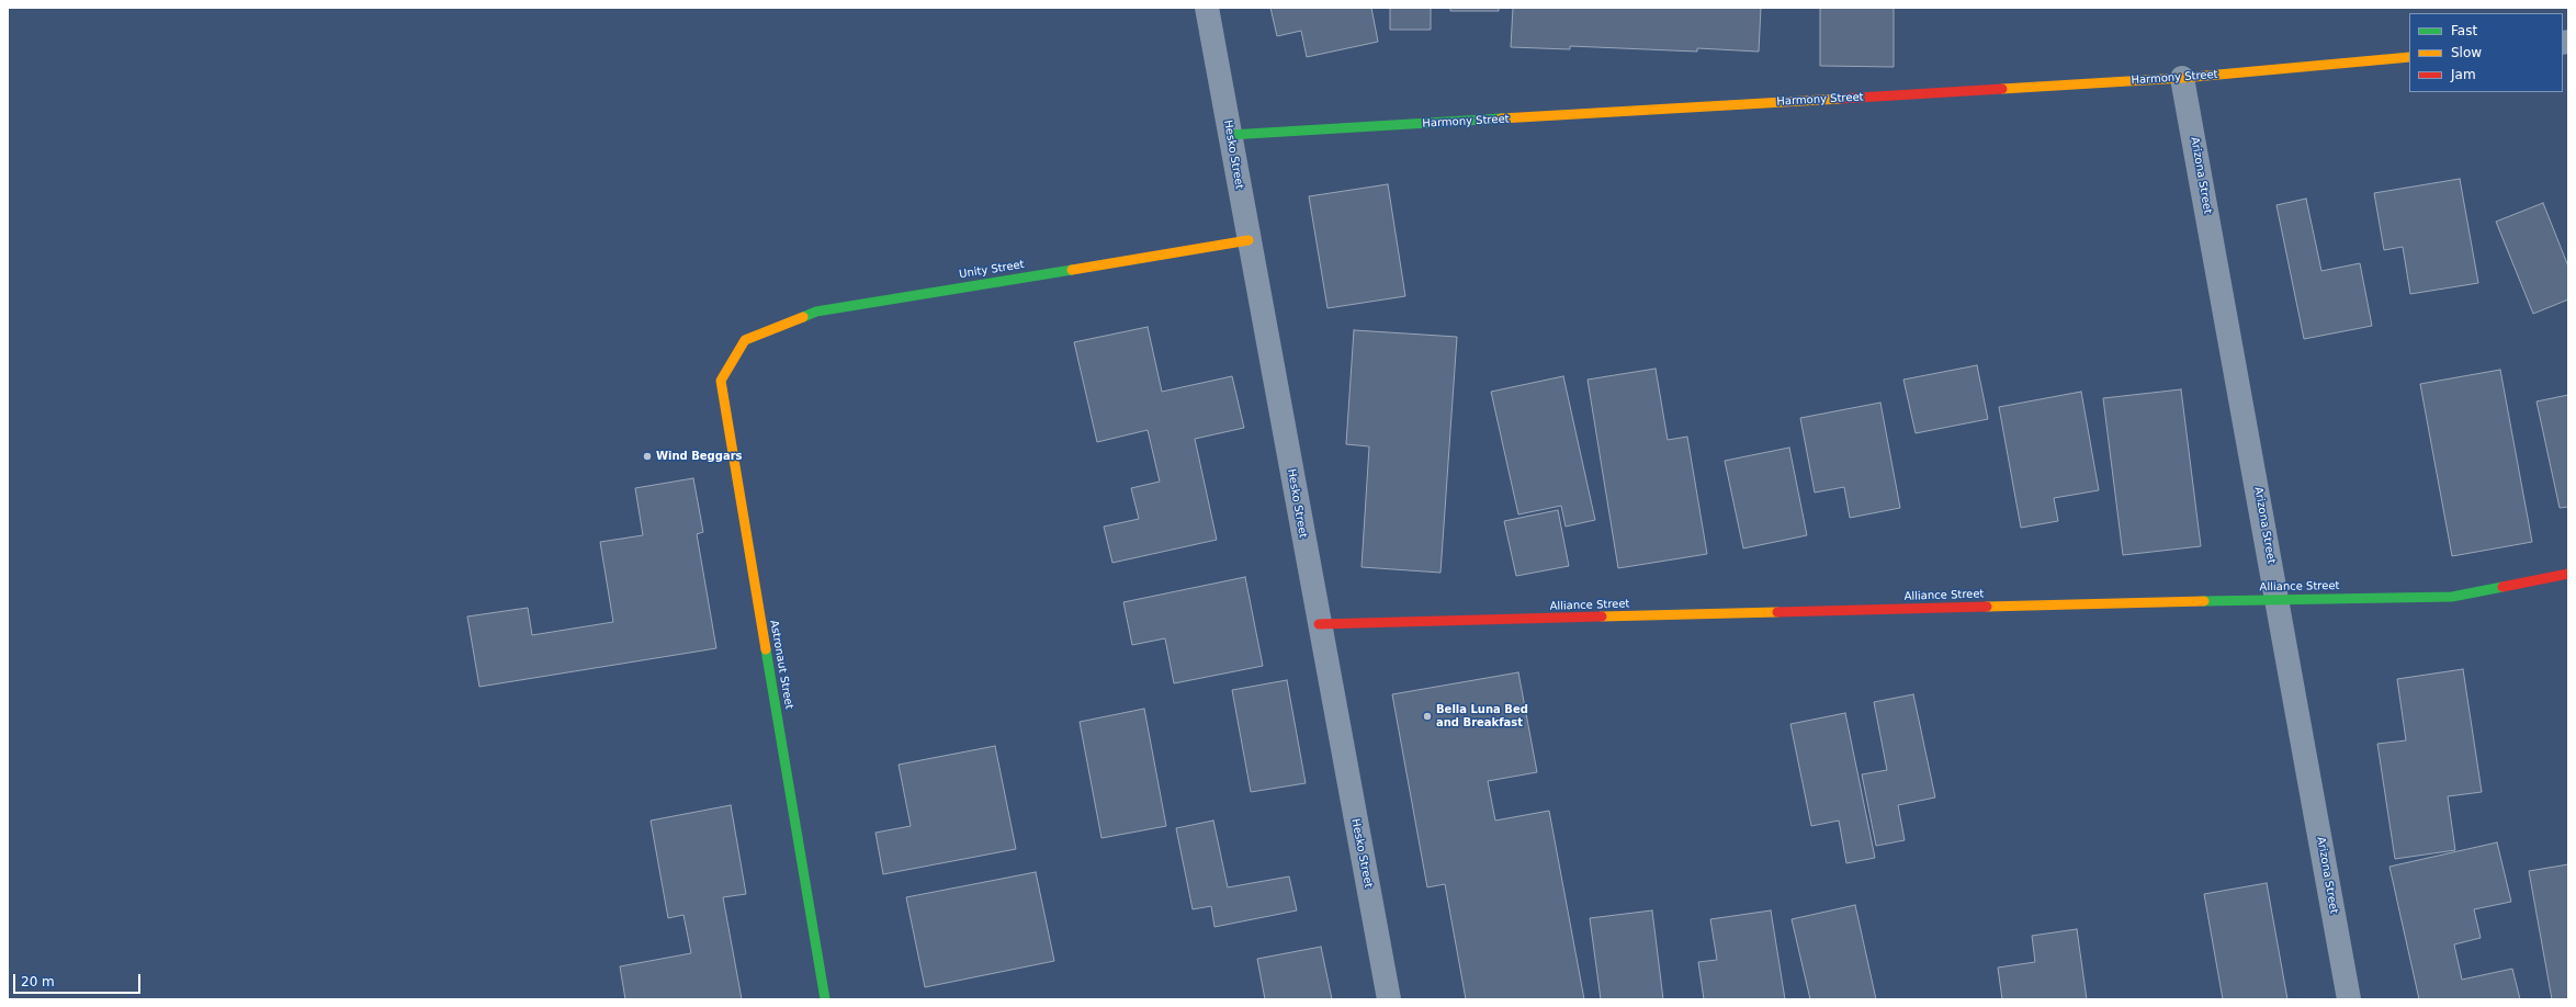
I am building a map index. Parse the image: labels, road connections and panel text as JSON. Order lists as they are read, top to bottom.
{
  "streets": {
    "street": [
      "Harmony Street",
      "Hesko Street",
      "Arizona Street",
      "Unity Street",
      "Alliance Street",
      "Astronaut Street"
    ]
  },
  "crossings": [
    ["Harmony Street", "Hesko Street"],
    ["Harmony Street", "Arizona Street"],
    ["Hesko Street", "Unity Street"],
    ["Hesko Street", "Alliance Street"],
    ["Arizona Street", "Alliance Street"],
    ["Unity Street", "Astronaut Street"]
  ],
  "places": ["Wind Beggars", "Bella Luna Bed and Breakfast"],
  "legend": ["Fast", "Slow", "Jam"],
  "scale_bar": "20 m"
}
